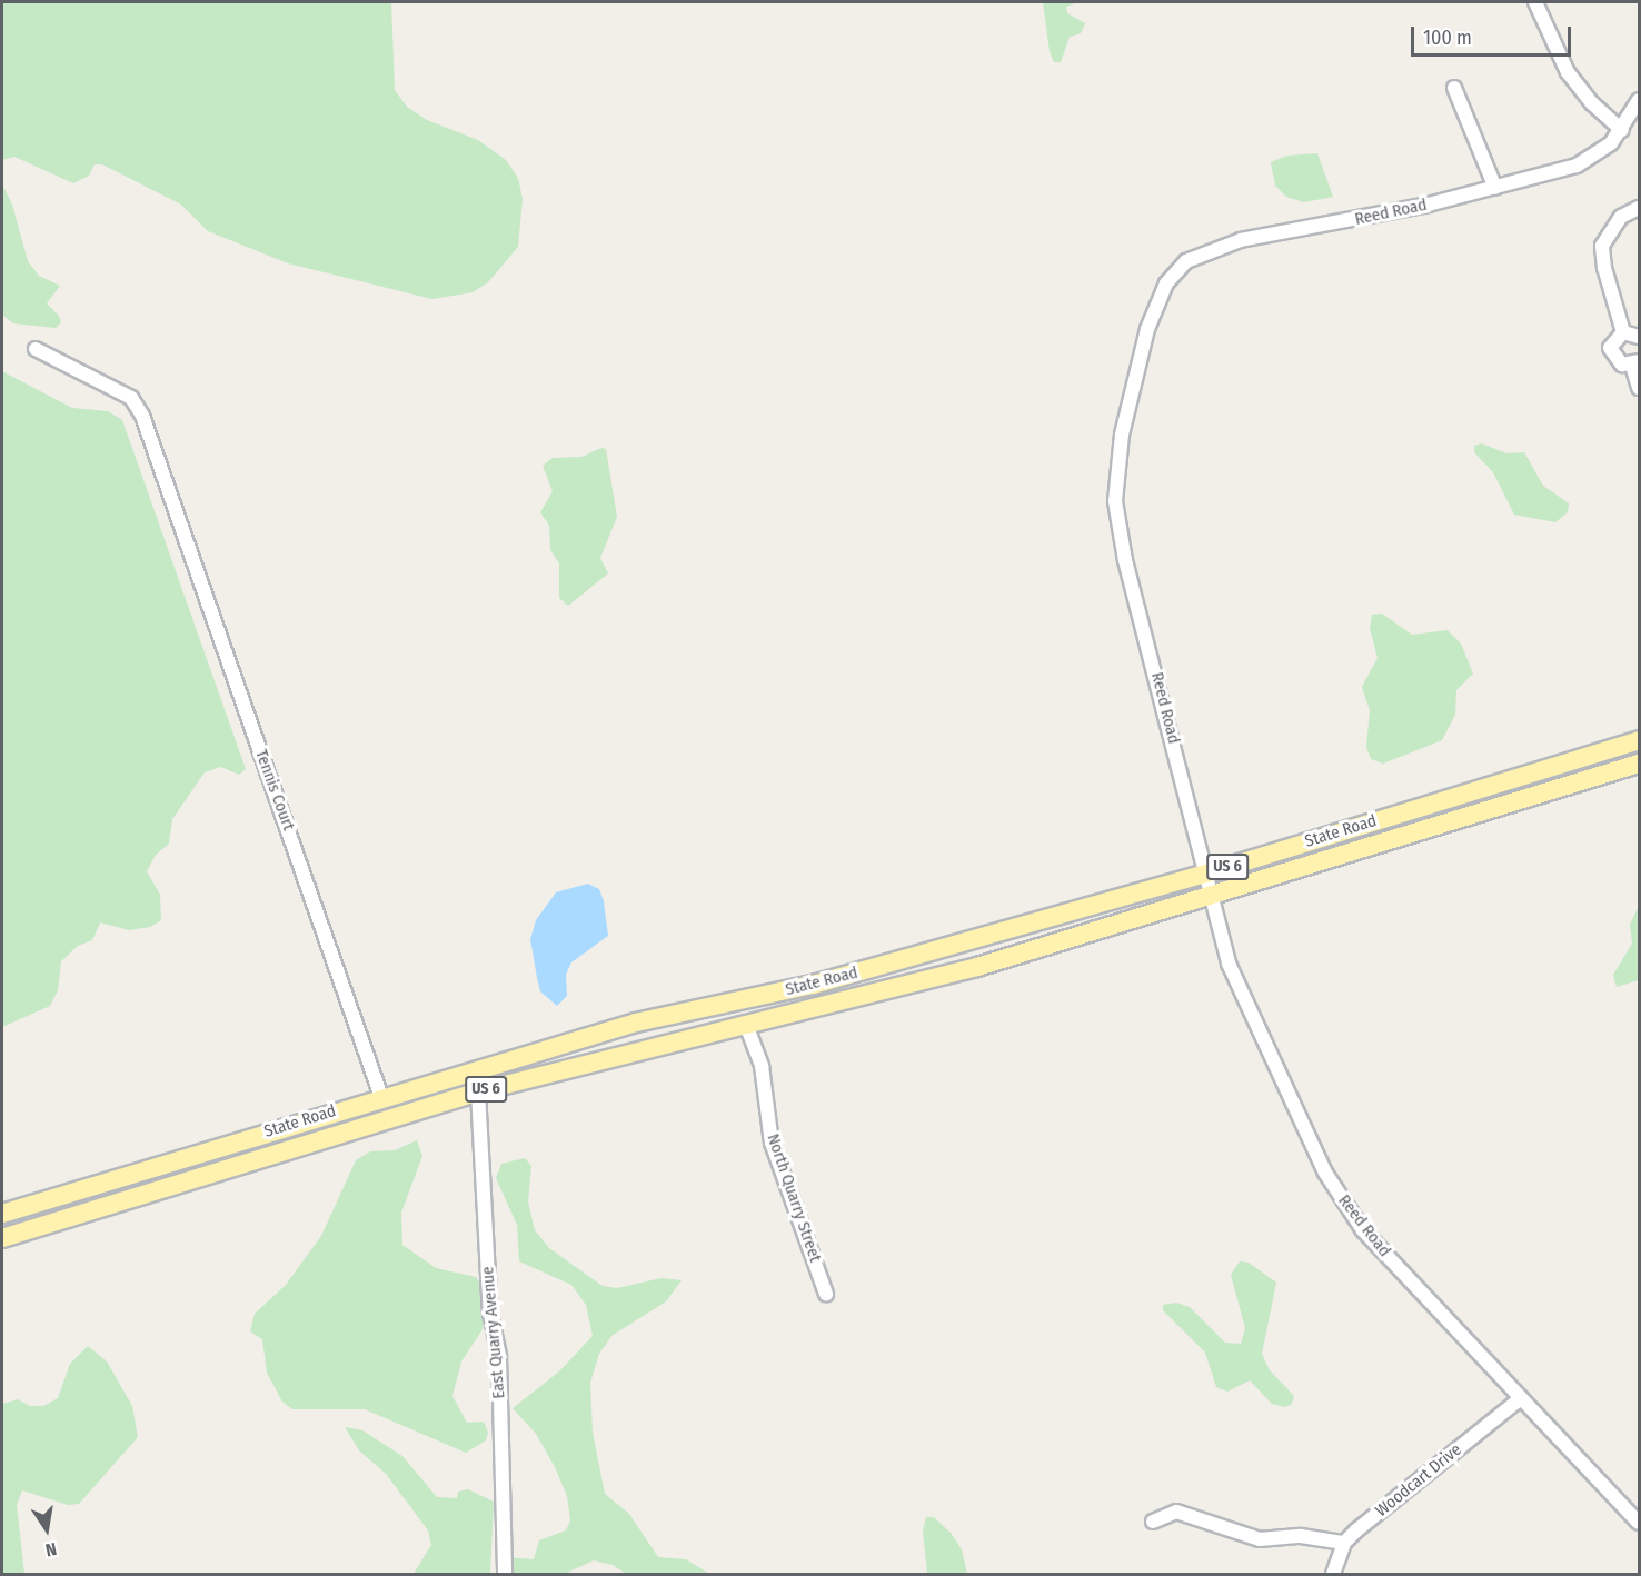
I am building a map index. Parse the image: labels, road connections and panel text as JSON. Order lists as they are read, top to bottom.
{
  "streets": {
    "main road": ["State Road", "US 6"],
    "street": [
      "Reed Road",
      "Tennis Court",
      "North Quarry Street",
      "East Quarry Avenue",
      "Woodcart Drive"
    ]
  },
  "crossings": [
    ["Reed Road", "State Road"],
    ["Reed Road", "Woodcart Drive"],
    ["Tennis Court", "State Road"],
    ["State Road", "North Quarry Street"],
    ["State Road", "East Quarry Avenue"]
  ],
  "scale_bar": "100 m",
  "north": "bottom"
}
